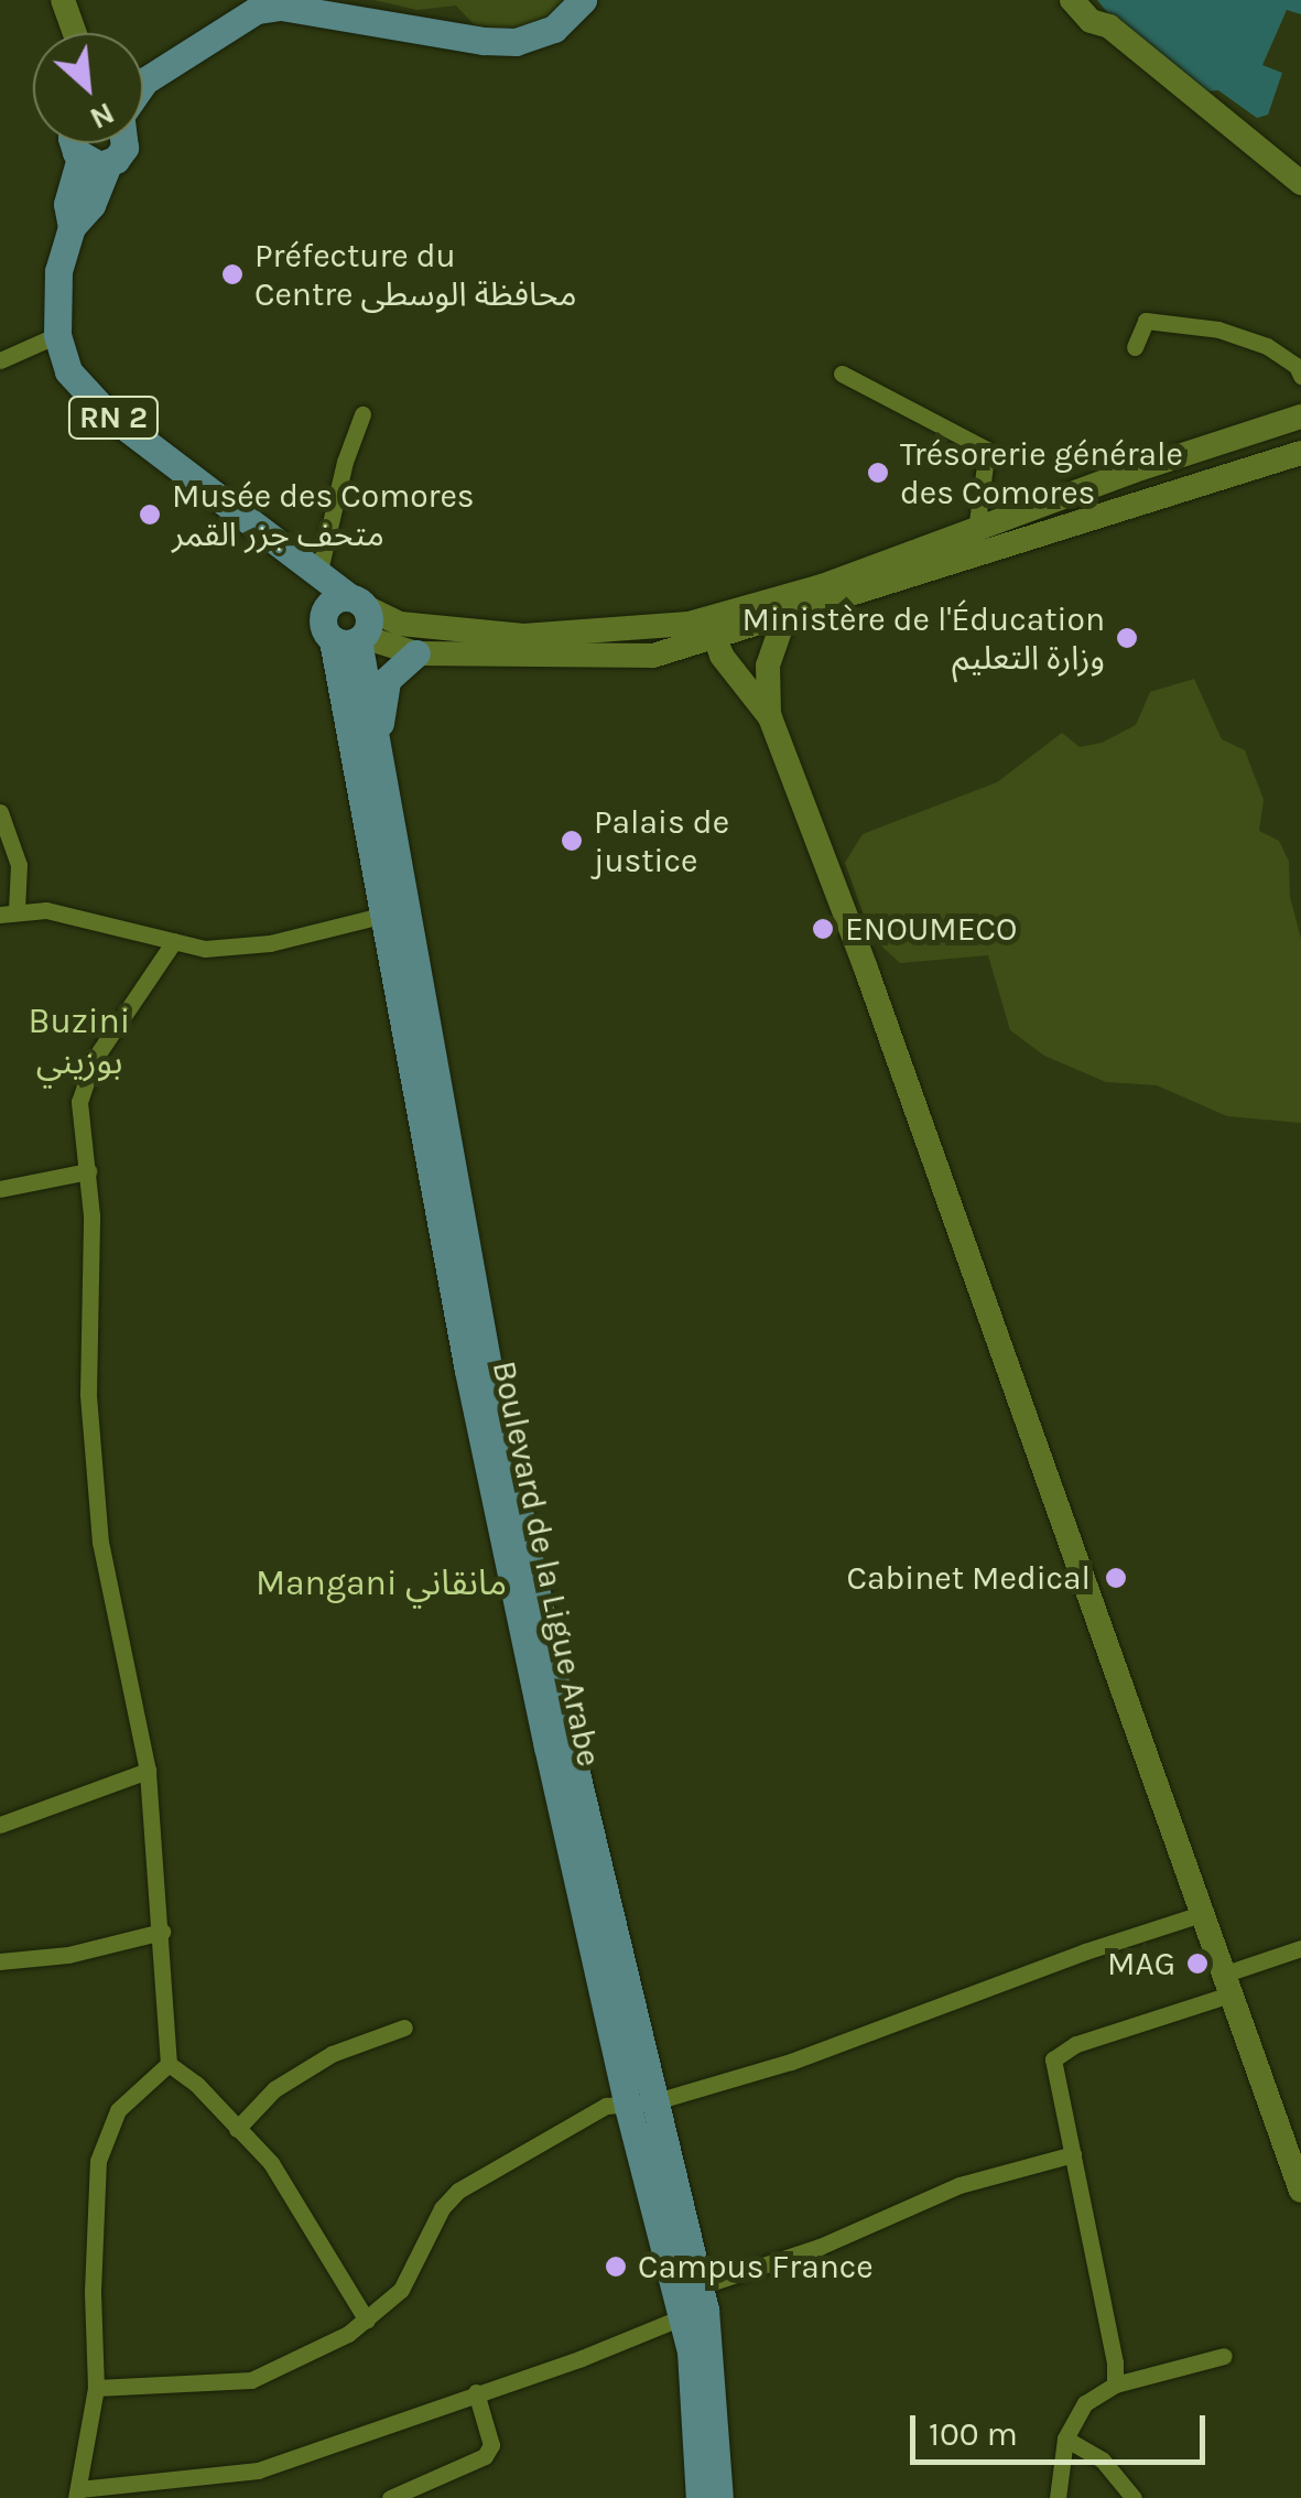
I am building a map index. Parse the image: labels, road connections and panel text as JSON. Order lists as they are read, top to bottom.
{
  "streets": {
    "main road": ["RN 2", "Boulevard de la Ligue Arabe"]
  },
  "crossings": [
    ["RN 2", "Boulevard de la Ligue Arabe"]
  ],
  "districts": ["Buzini بوزيني", "Mangani مانقاني"],
  "places": [
    "Préfecture du Centre محافظة الوسطى",
    "Trésorerie générale des Comores",
    "Musée des Comores متحف جزر القمر",
    "Ministère de l'Éducation وزارة التعليم",
    "Palais de justice",
    "ENOUMECO",
    "Cabinet Medical",
    "MAG",
    "Campus France"
  ],
  "scale_bar": "100 m",
  "north": "bottom right"
}
